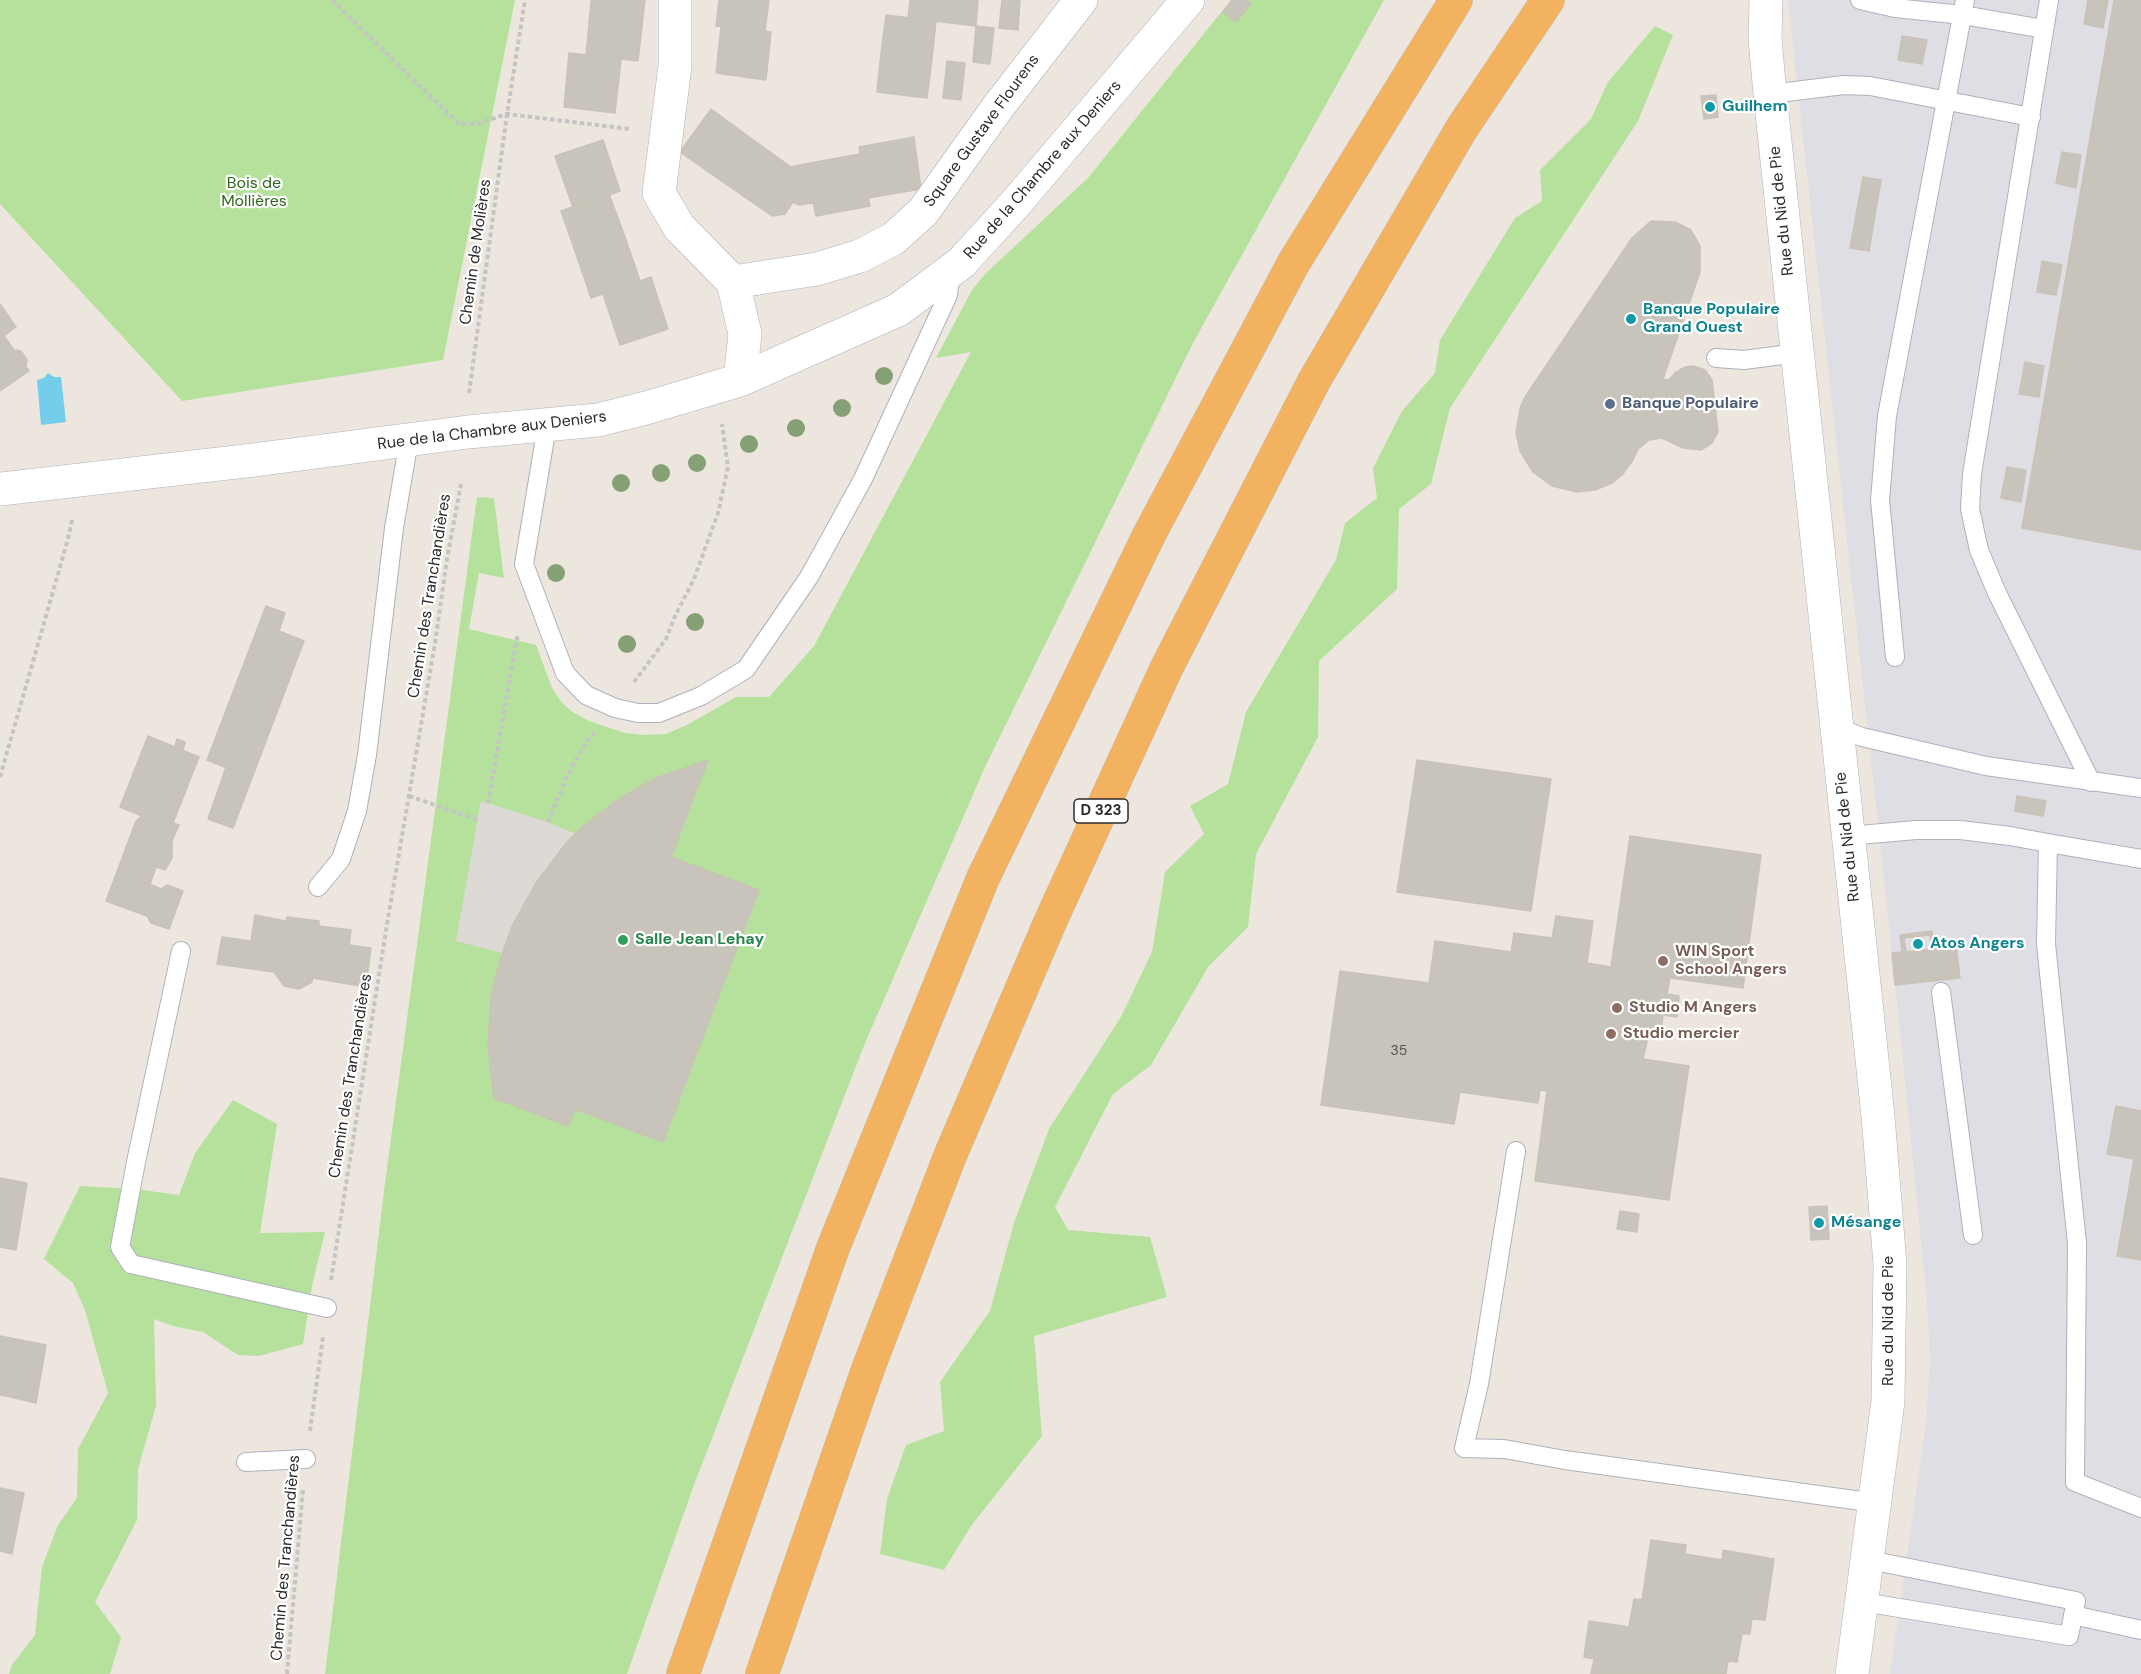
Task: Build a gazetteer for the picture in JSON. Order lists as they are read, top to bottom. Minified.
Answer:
{"streets":{"highway":["D 323"],"street":["Square Gustave Flourens","Rue de la Chambre aux Deniers","Rue du Nid de Pie"],"path":["Chemin de Molières","Chemin des Tranchandières"]},"parks":["Bois de Mollières"],"places":["Guilhem","Banque Populaire Grand Ouest","Banque Populaire","Salle Jean Lehay","Atos Angers","WIN Sport School Angers","Studio M Angers","Studio mercier","Mésange"],"house_numbers":["35"]}
